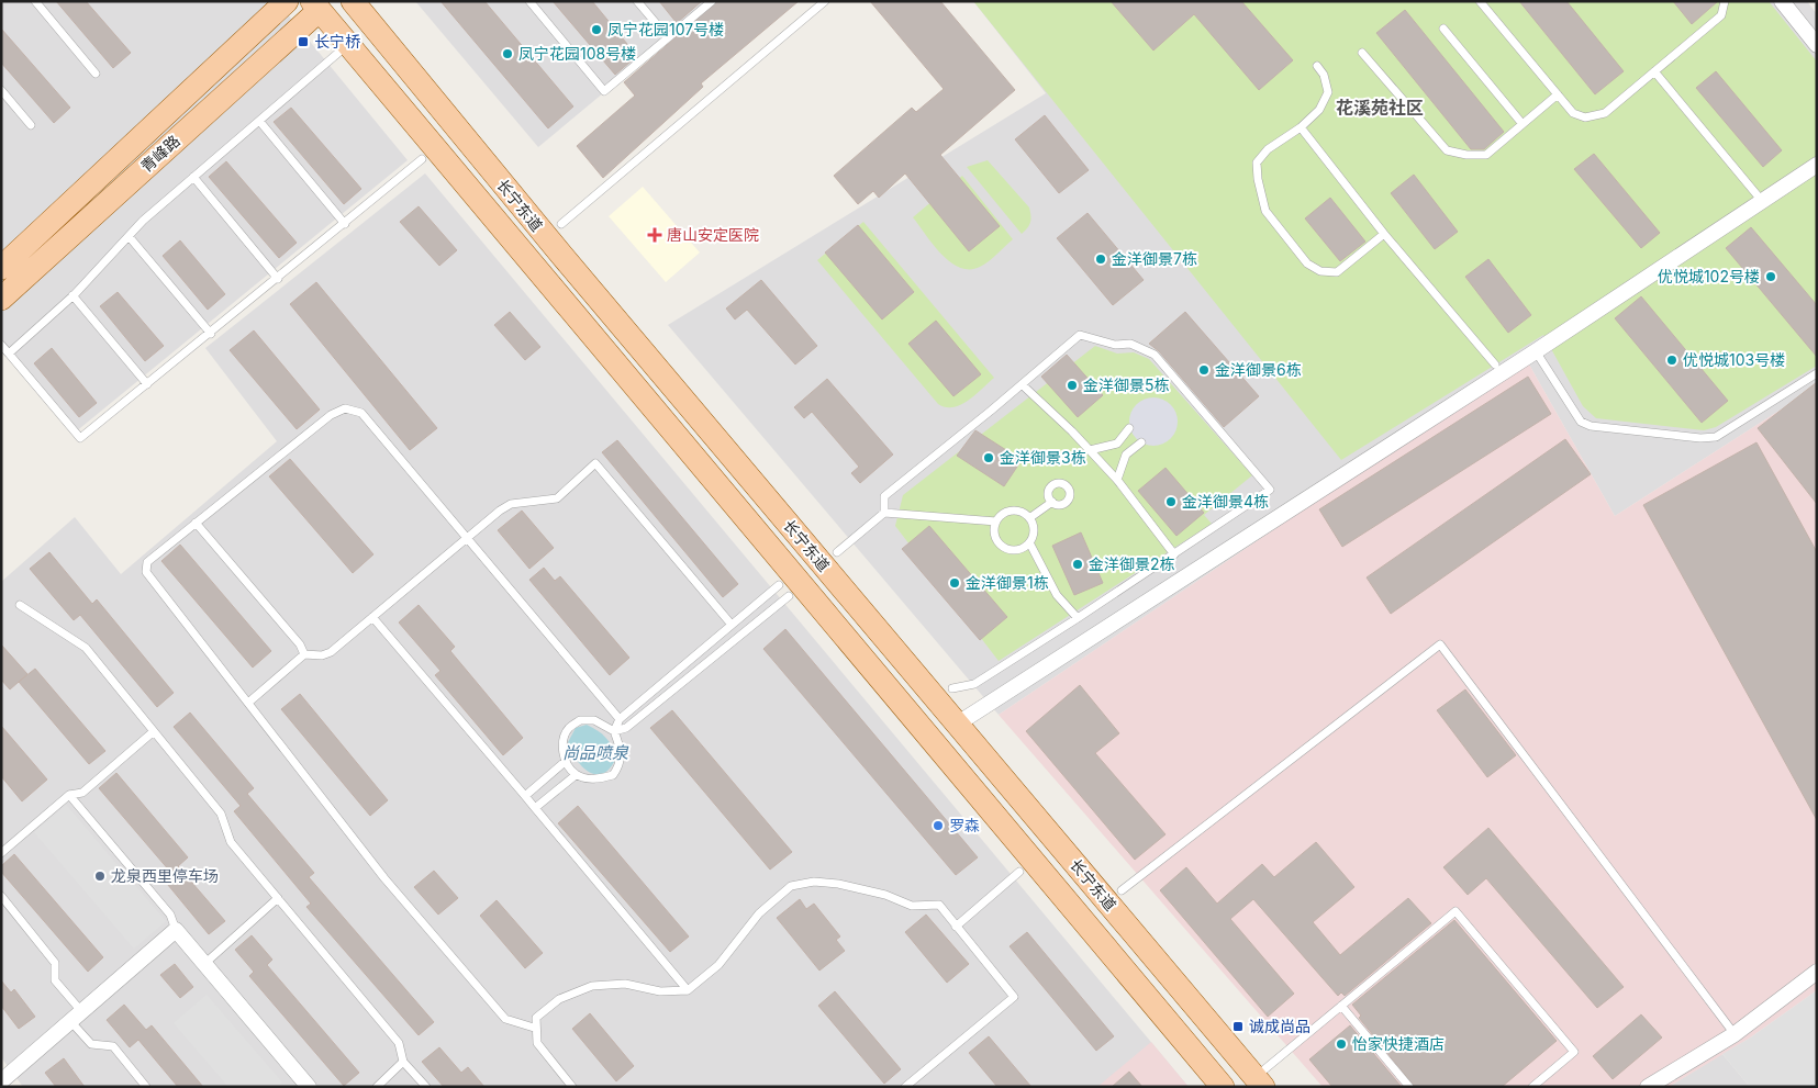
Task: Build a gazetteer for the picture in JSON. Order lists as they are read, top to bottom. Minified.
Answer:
{"streets":{"main road":["青峰路","长宁东道"]},"crossings":[["青峰路","长宁东道"]],"districts":["花溪苑社区"],"water":["尚品喷泉"],"places":{"other":["凤宁花园107号楼","凤宁花园108号楼","金洋御景7栋","优悦城102号楼","优悦城103号楼","金洋御景6栋","金洋御景5栋","金洋御景3栋","金洋御景4栋","金洋御景2栋","金洋御景1栋","罗森","龙泉西里停车场","怡家快捷酒店"],"transit":["长宁桥","诚成尚品"],"health":["唐山安定医院"]}}
